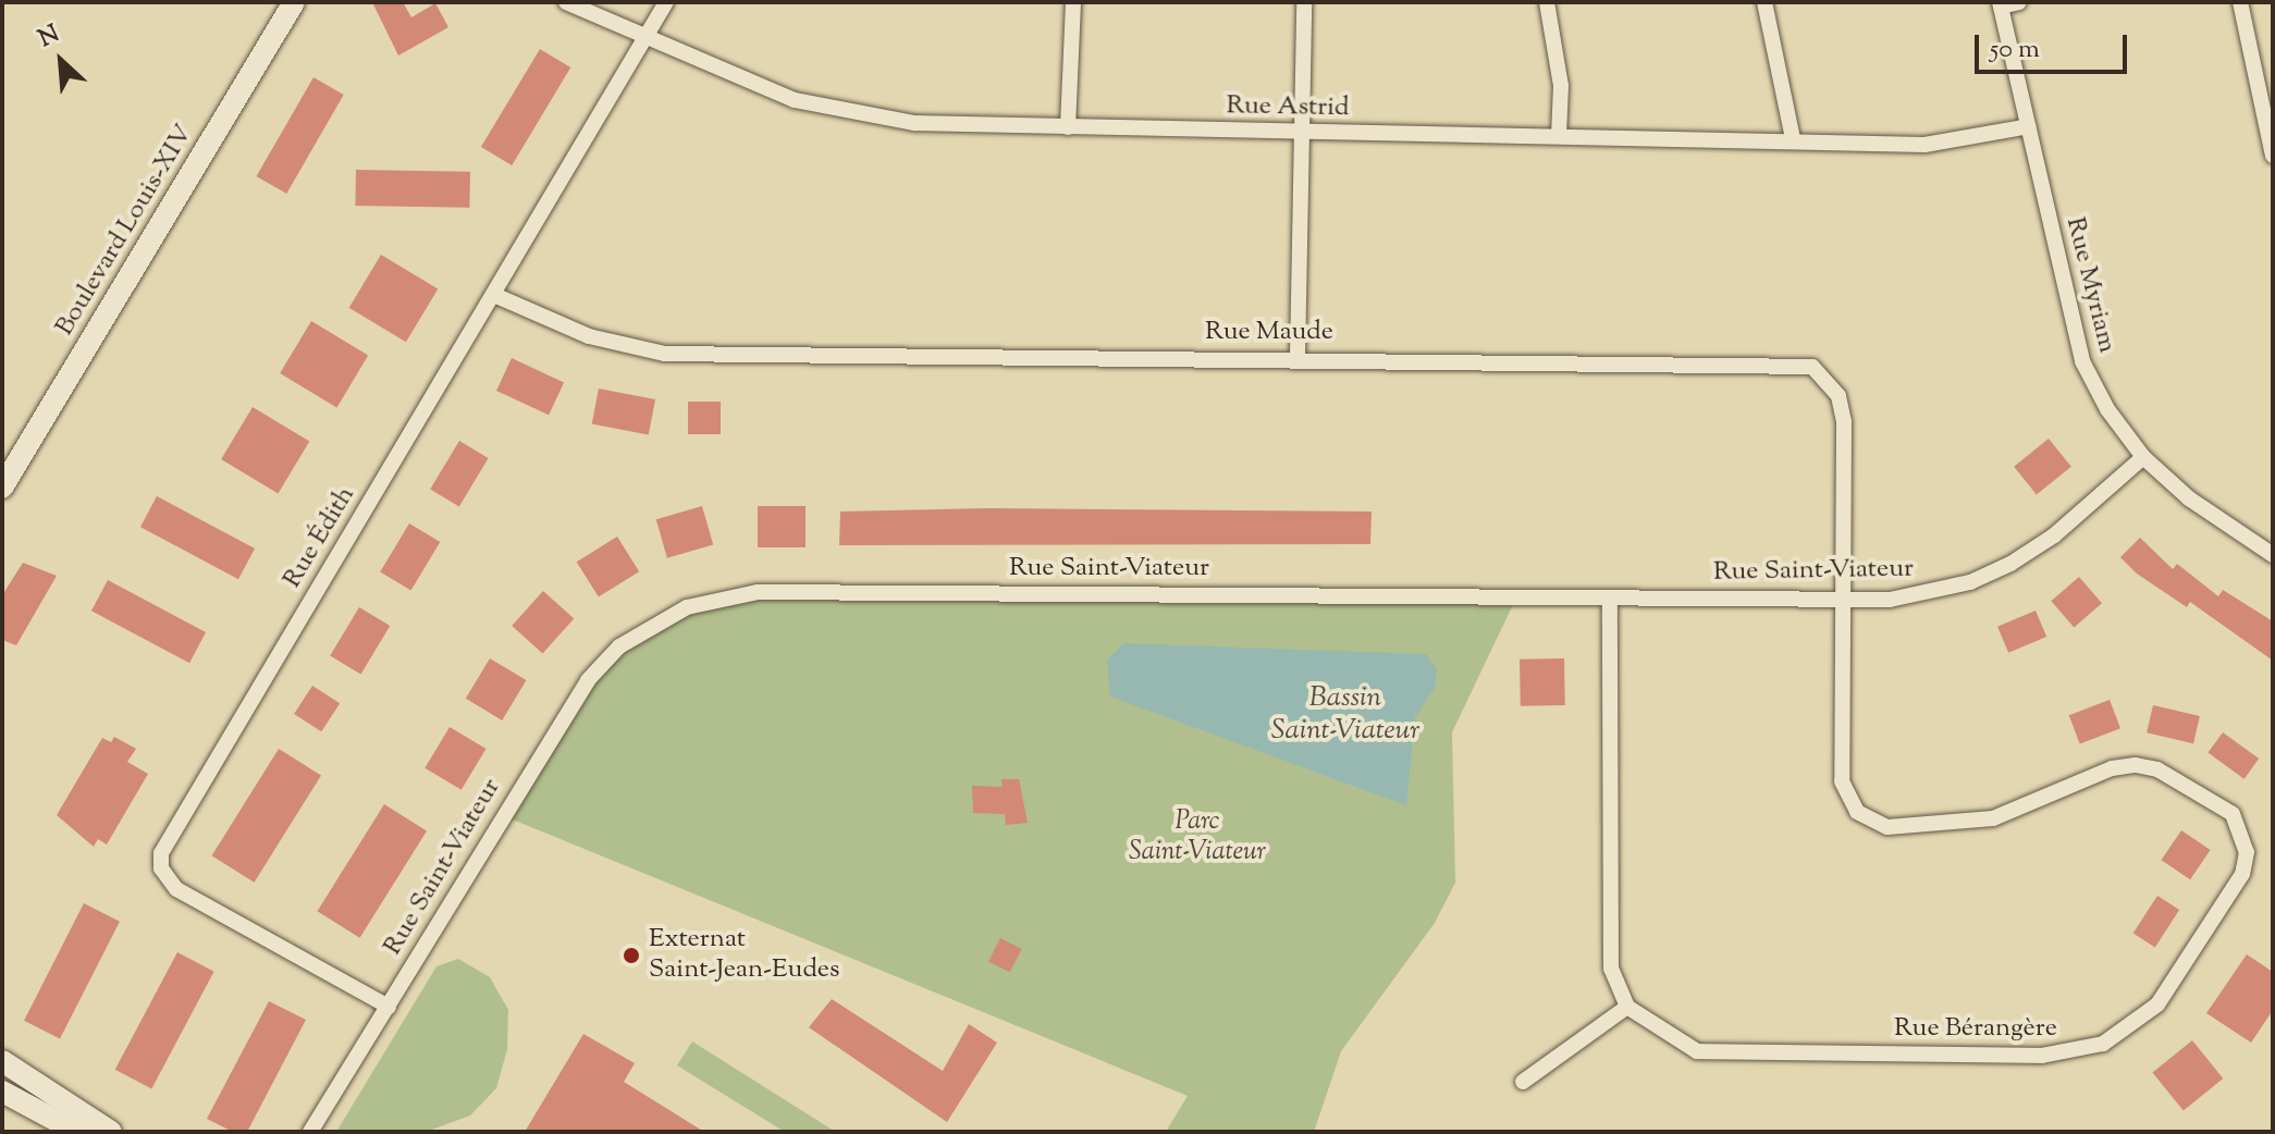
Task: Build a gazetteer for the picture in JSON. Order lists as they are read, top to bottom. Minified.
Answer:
{"streets":{"main road":["Boulevard Louis-XIV"],"street":["Rue Astrid","Rue Myriam","Rue Maude","Rue Édith","Rue Saint-Viateur","Rue Bérangère"]},"crossings":[["Rue Astrid","Rue Myriam"],["Rue Astrid","Rue Édith"],["Rue Myriam","Rue Saint-Viateur"],["Rue Maude","Rue Édith"],["Rue Maude","Rue Saint-Viateur"],["Rue Maude","Rue Bérangère"],["Rue Édith","Rue Saint-Viateur"],["Rue Saint-Viateur","Rue Bérangère"]],"water":["Bassin Saint-Viateur"],"parks":["Parc Saint-Viateur"],"places":["Externat Saint-Jean-Eudes"],"scale_bar":"50 m","north":"top left"}
